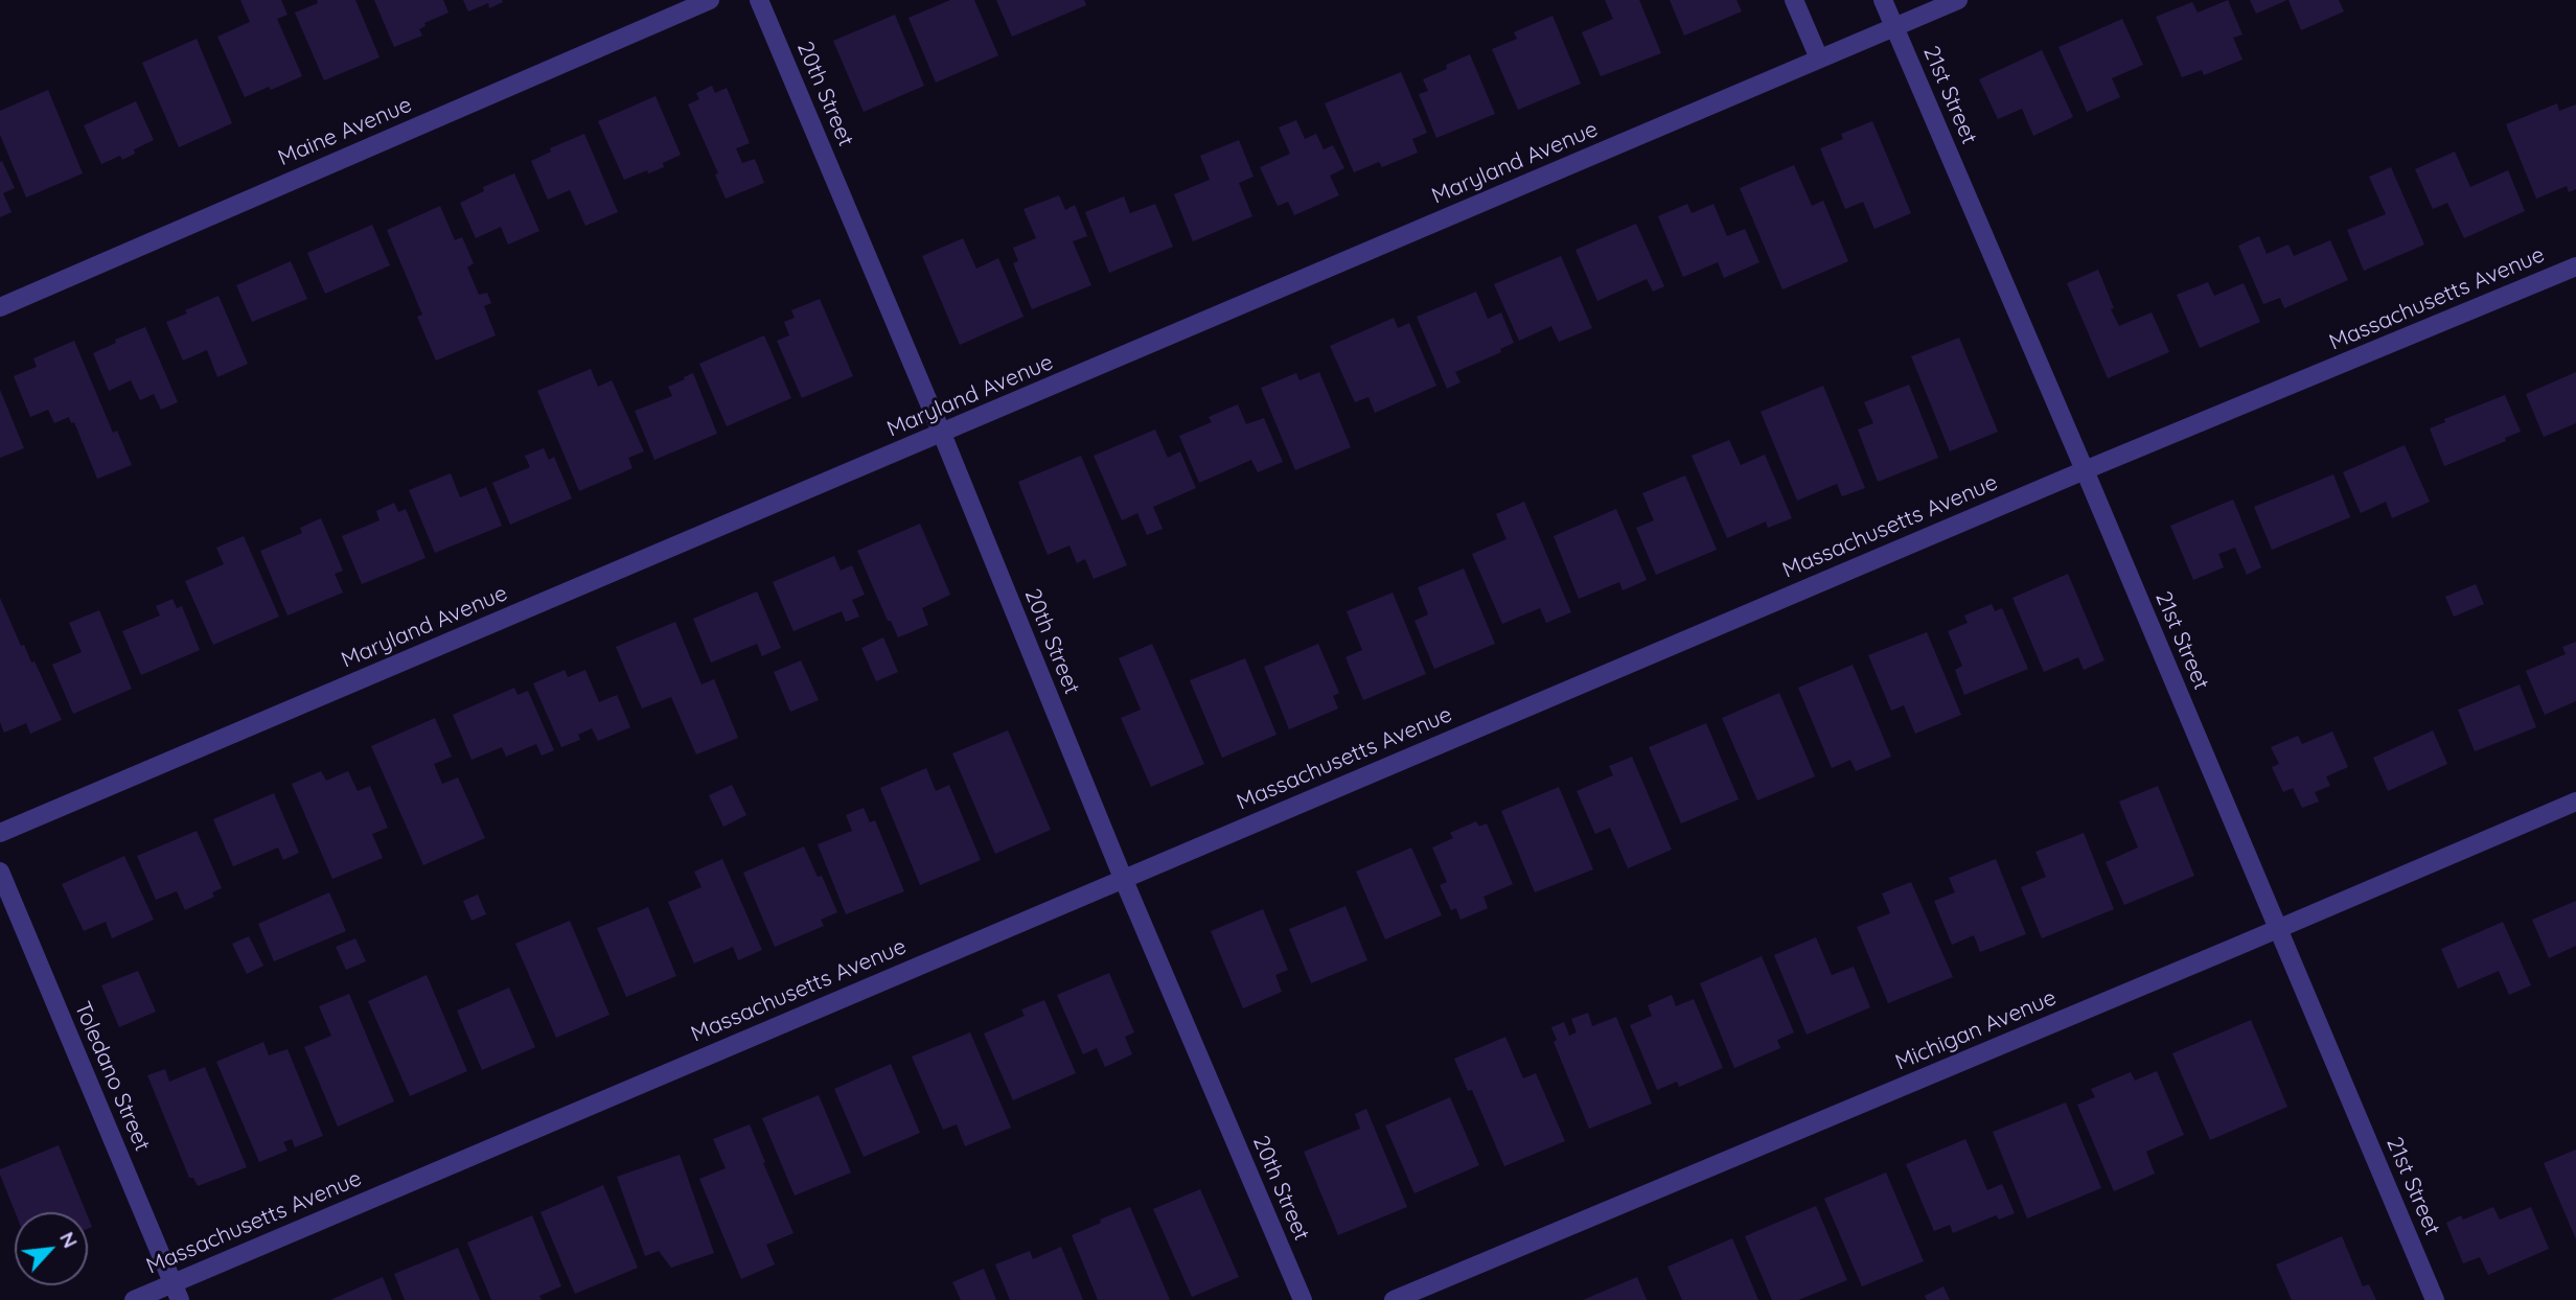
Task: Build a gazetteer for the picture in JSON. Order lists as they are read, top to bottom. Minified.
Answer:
{"streets":{"street":["20th Street","21st Street","Maine Avenue","Maryland Avenue","Massachusetts Avenue","Michigan Avenue","Toledano Street"]},"crossings":[["20th Street","Maryland Avenue"],["20th Street","Massachusetts Avenue"],["21st Street","Maryland Avenue"],["21st Street","Massachusetts Avenue"],["21st Street","Michigan Avenue"],["Massachusetts Avenue","Toledano Street"]],"north":"top right"}
